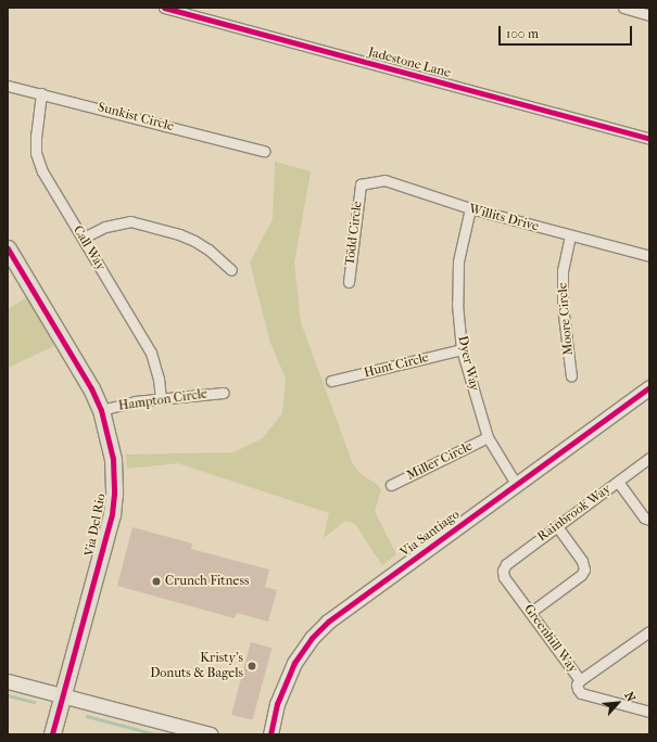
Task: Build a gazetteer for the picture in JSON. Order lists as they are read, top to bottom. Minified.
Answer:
{"streets":{"main road":["Via Del Rio"],"street":["Jadestone Lane","Sunkist Circle","Willits Drive","Todd Circle","Call Way","Moore Circle","Dyer Way","Hunt Circle","Hampton Circle","Miller Circle","Rainbrook Way","Via Santiago","Greenhill Way"]},"crossings":[["Sunkist Circle","Call Way"],["Willits Drive","Todd Circle"],["Willits Drive","Moore Circle"],["Willits Drive","Dyer Way"],["Call Way","Hampton Circle"],["Dyer Way","Hunt Circle"],["Dyer Way","Miller Circle"],["Dyer Way","Via Santiago"],["Hampton Circle","Via Del Rio"],["Rainbrook Way","Greenhill Way"]],"places":["Crunch Fitness","Kristy's Donuts & Bagels"],"scale_bar":"100 m","north":"top right"}
